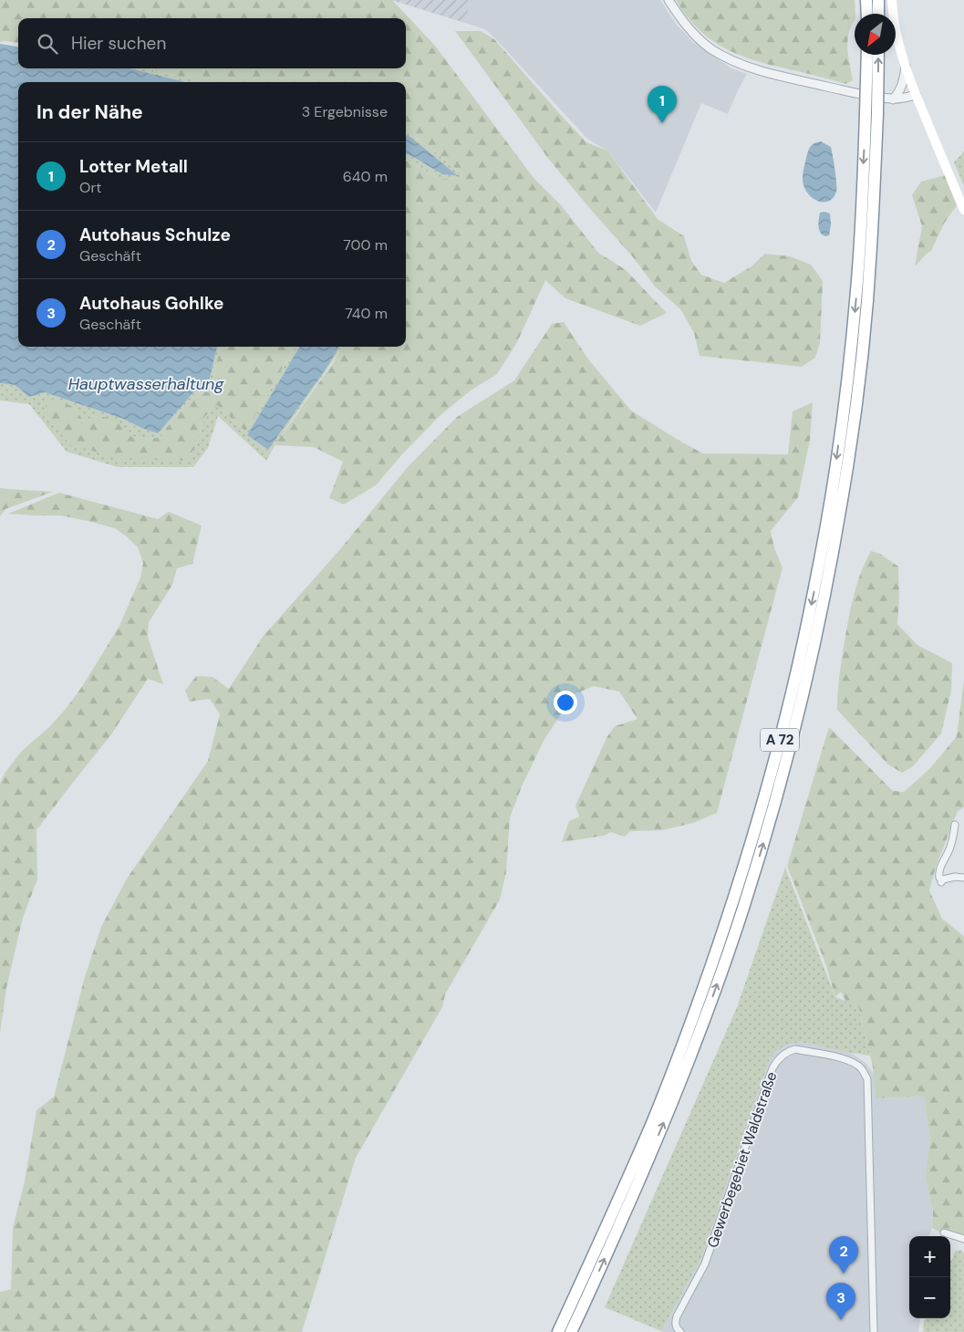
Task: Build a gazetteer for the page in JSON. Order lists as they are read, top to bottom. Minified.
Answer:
{"streets":{"highway":["A 72"],"street":["Gewerbegebiet Waldstraße"]},"water":["Hauptwasserhaltung"],"north":"bottom left","page":{"search":"Hier suchen","heading":["In der Nähe","3 Ergebnisse"],"pins":["1","2","3"],"list":[{"mark":"1","name":"Lotter Metall","note":"Ort","value":"640 m"},{"mark":"2","name":"Autohaus Schulze","note":"Geschäft","value":"700 m"},{"mark":"3","name":"Autohaus Gohlke","note":"Geschäft","value":"740 m"}],"map_buttons":["+","−"]}}
